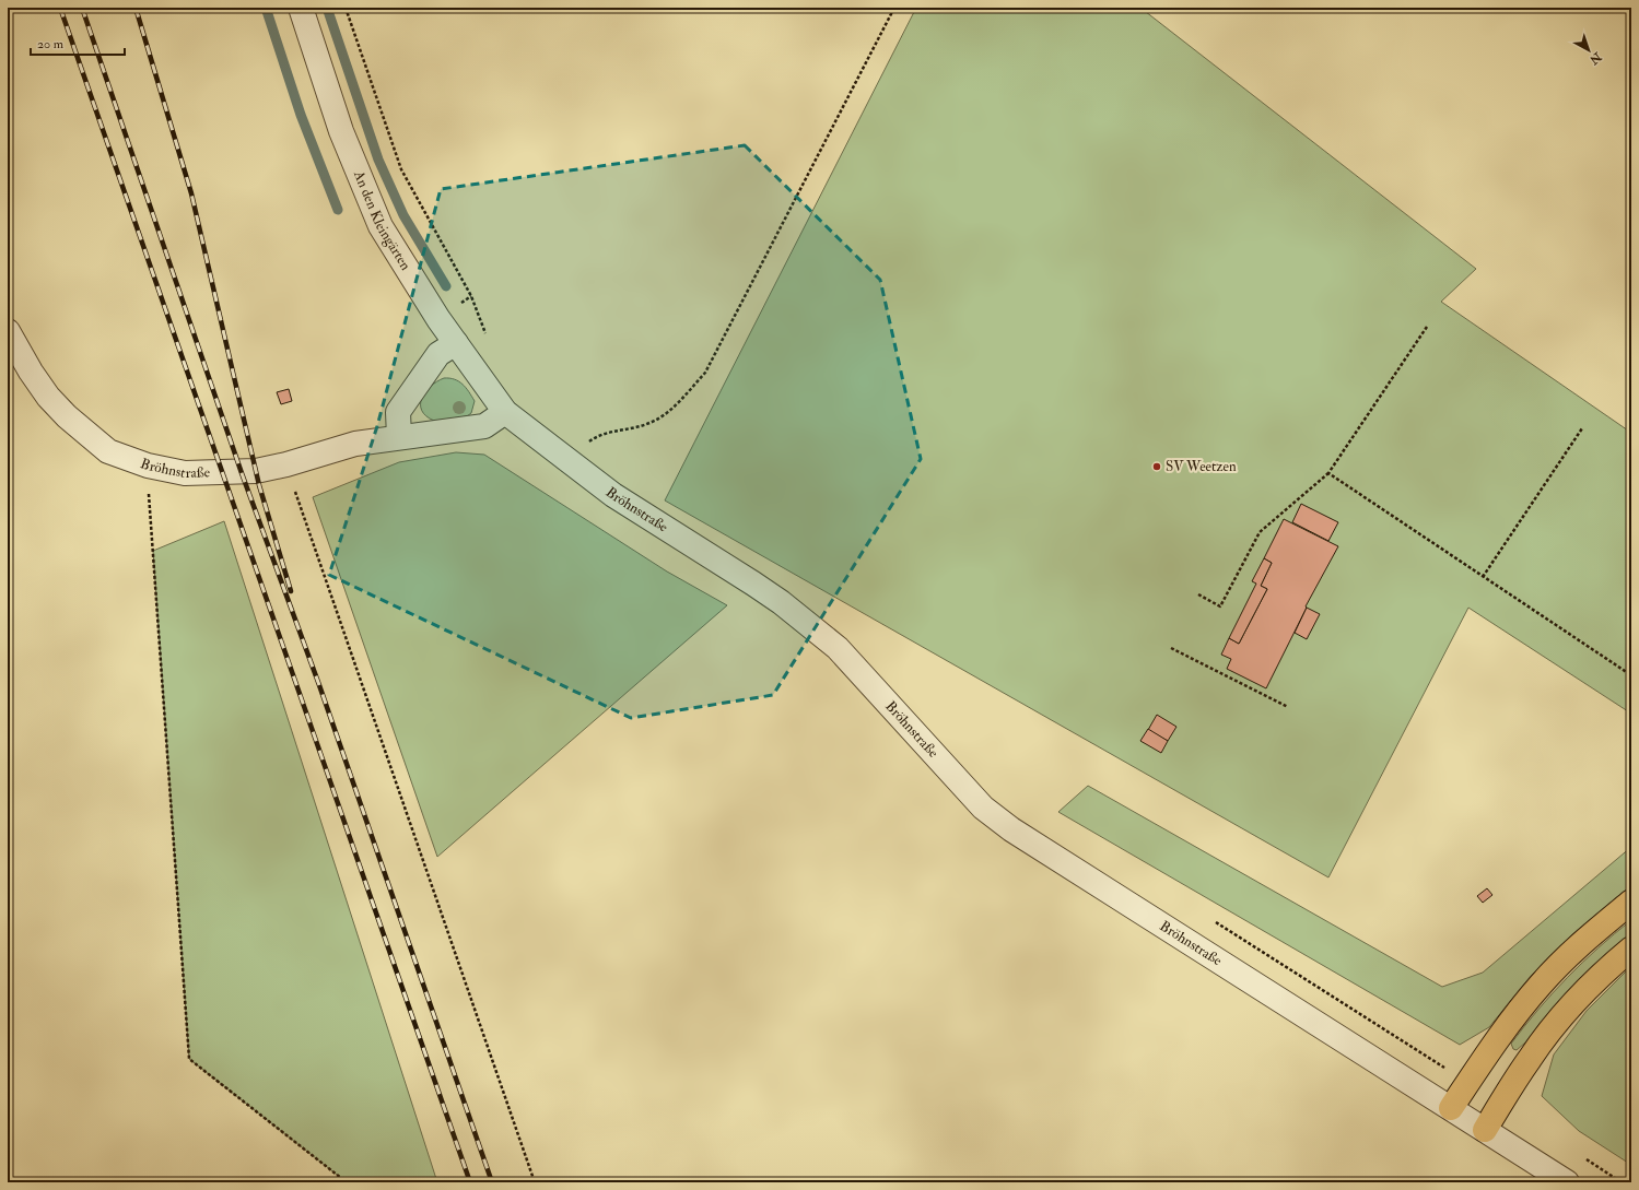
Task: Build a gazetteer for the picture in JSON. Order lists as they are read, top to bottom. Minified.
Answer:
{"streets":{"street":["An den Kleingärten","Bröhnstraße"]},"crossings":[["An den Kleingärten","Bröhnstraße"]],"places":["SV Weetzen"],"scale_bar":"20 m","north":"bottom right"}
